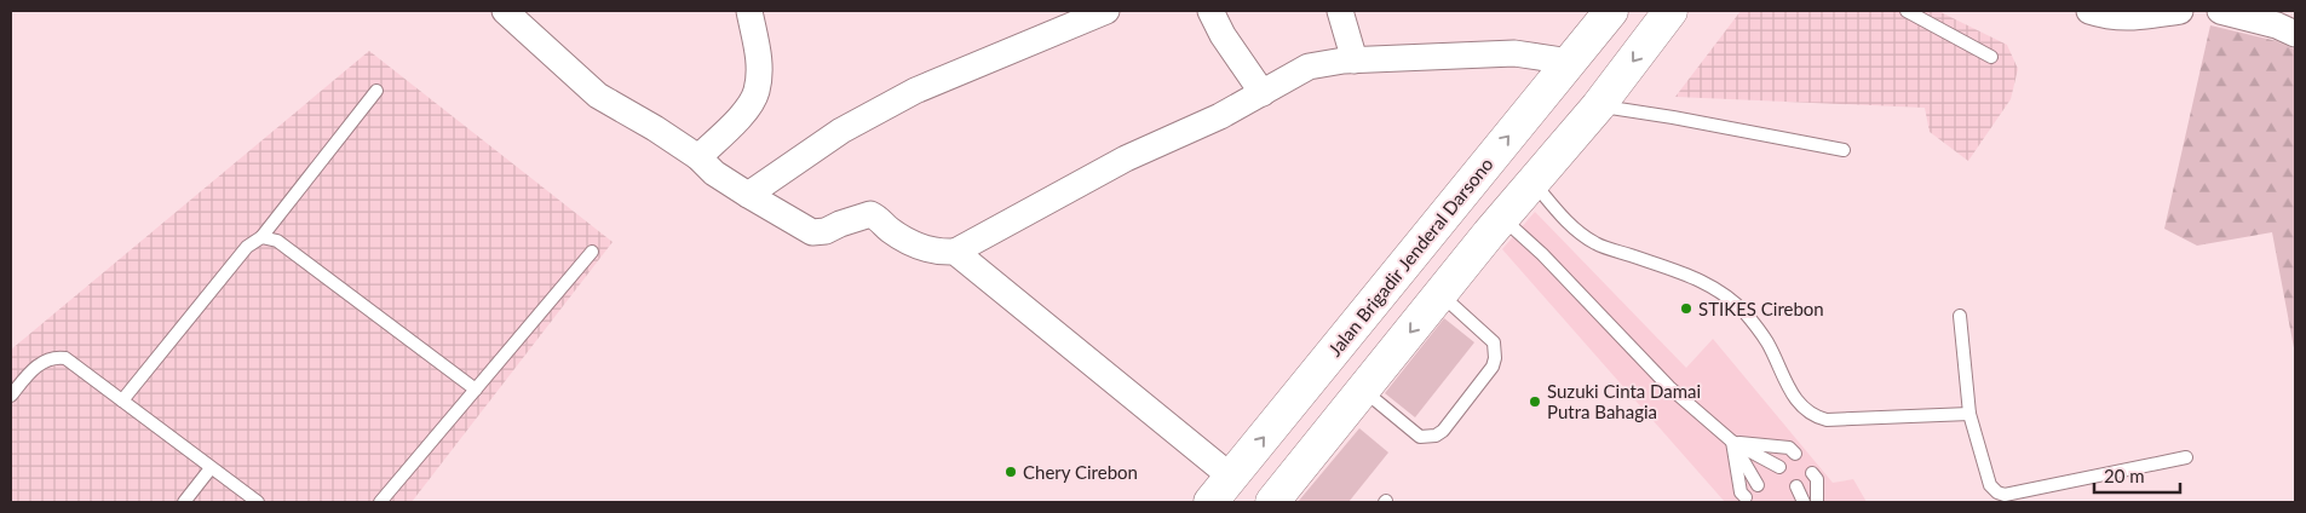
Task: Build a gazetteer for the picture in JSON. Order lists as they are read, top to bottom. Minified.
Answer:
{"streets":{"highway":["Jalan Brigadir Jenderal Darsono"]},"places":["STIKES Cirebon","Suzuki Cinta Damai Putra Bahagia","Chery Cirebon"],"scale_bar":"20 m"}
